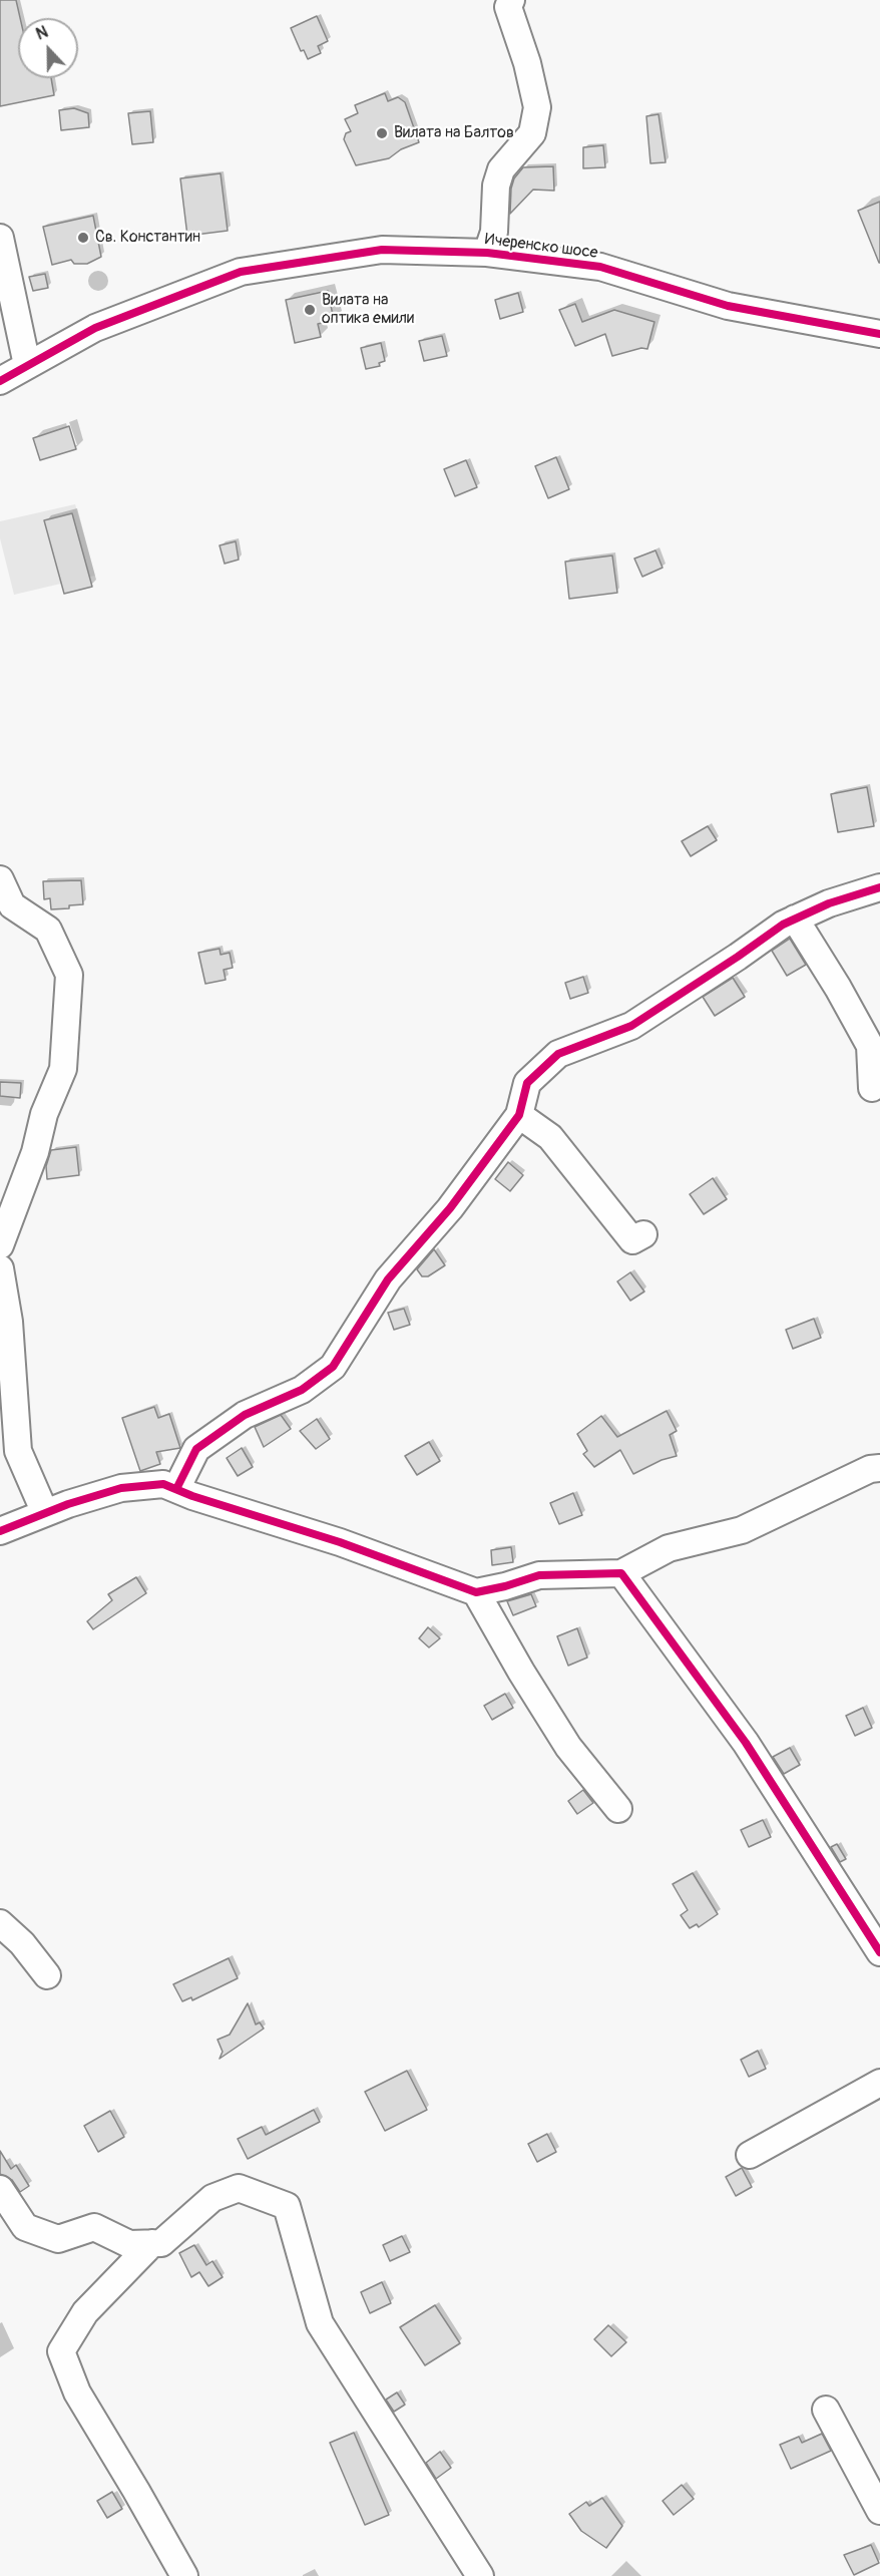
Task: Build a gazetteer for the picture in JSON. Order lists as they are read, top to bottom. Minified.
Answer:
{"streets":{"street":["Ичеренско шосе"]},"places":["Вилата на Балтов","Св. Константин","Вилата на оптика емили"],"north":"top"}
